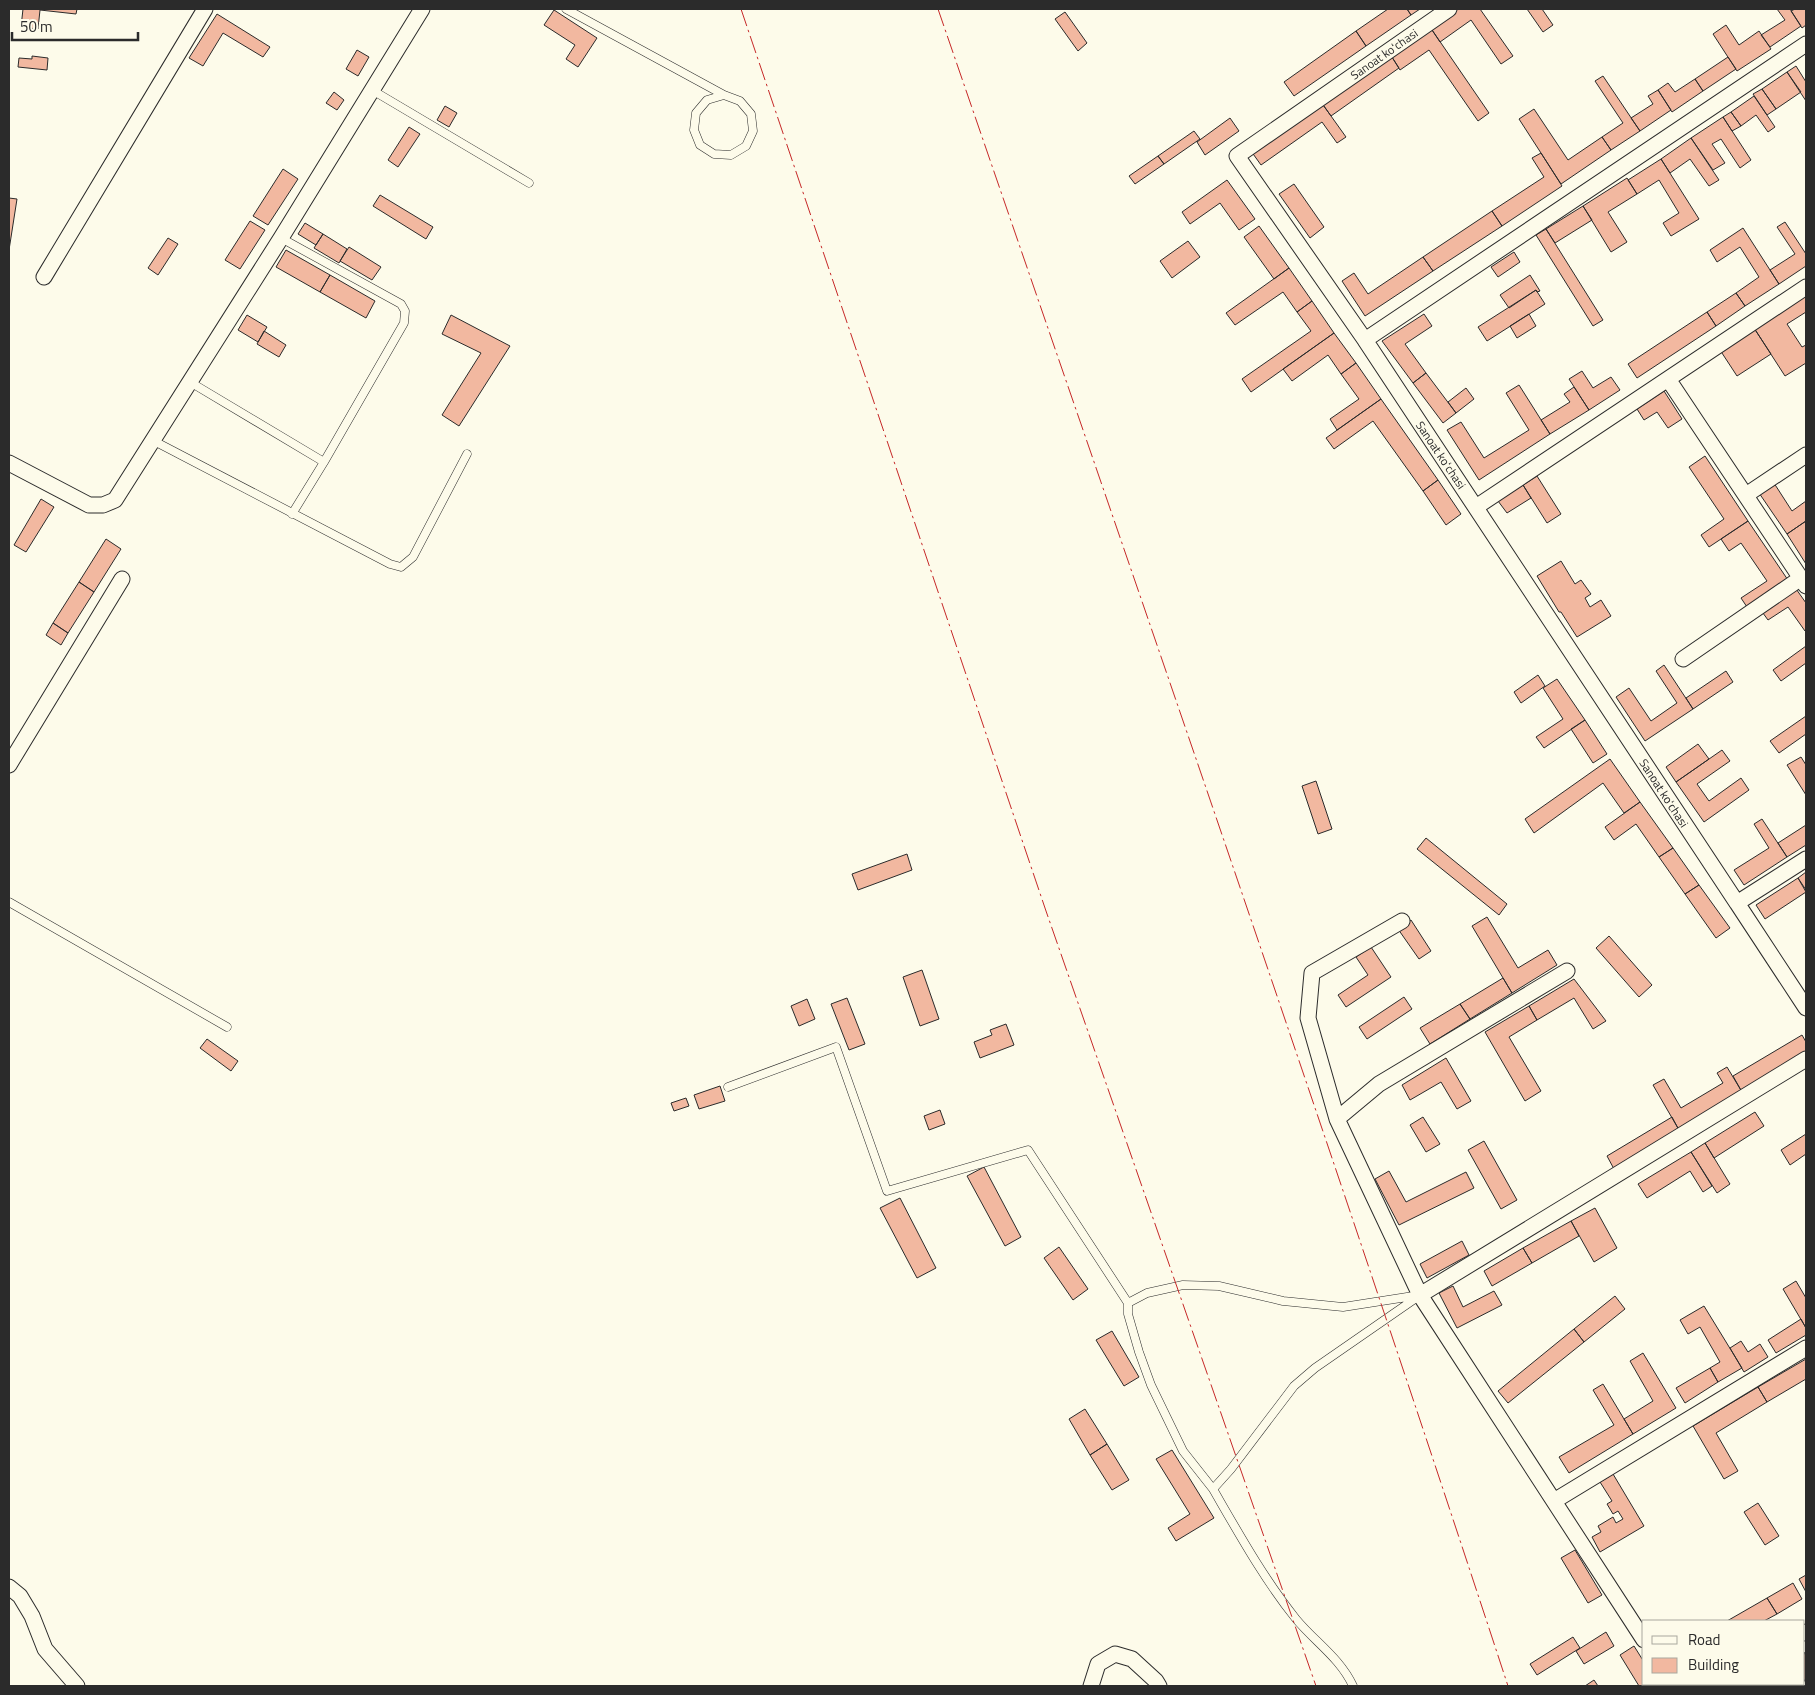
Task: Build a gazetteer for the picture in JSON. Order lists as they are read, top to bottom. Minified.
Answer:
{"streets":{"street":["Sanoat koʻchasi"]},"legend":["Road","Building"],"scale_bar":"50 m"}
